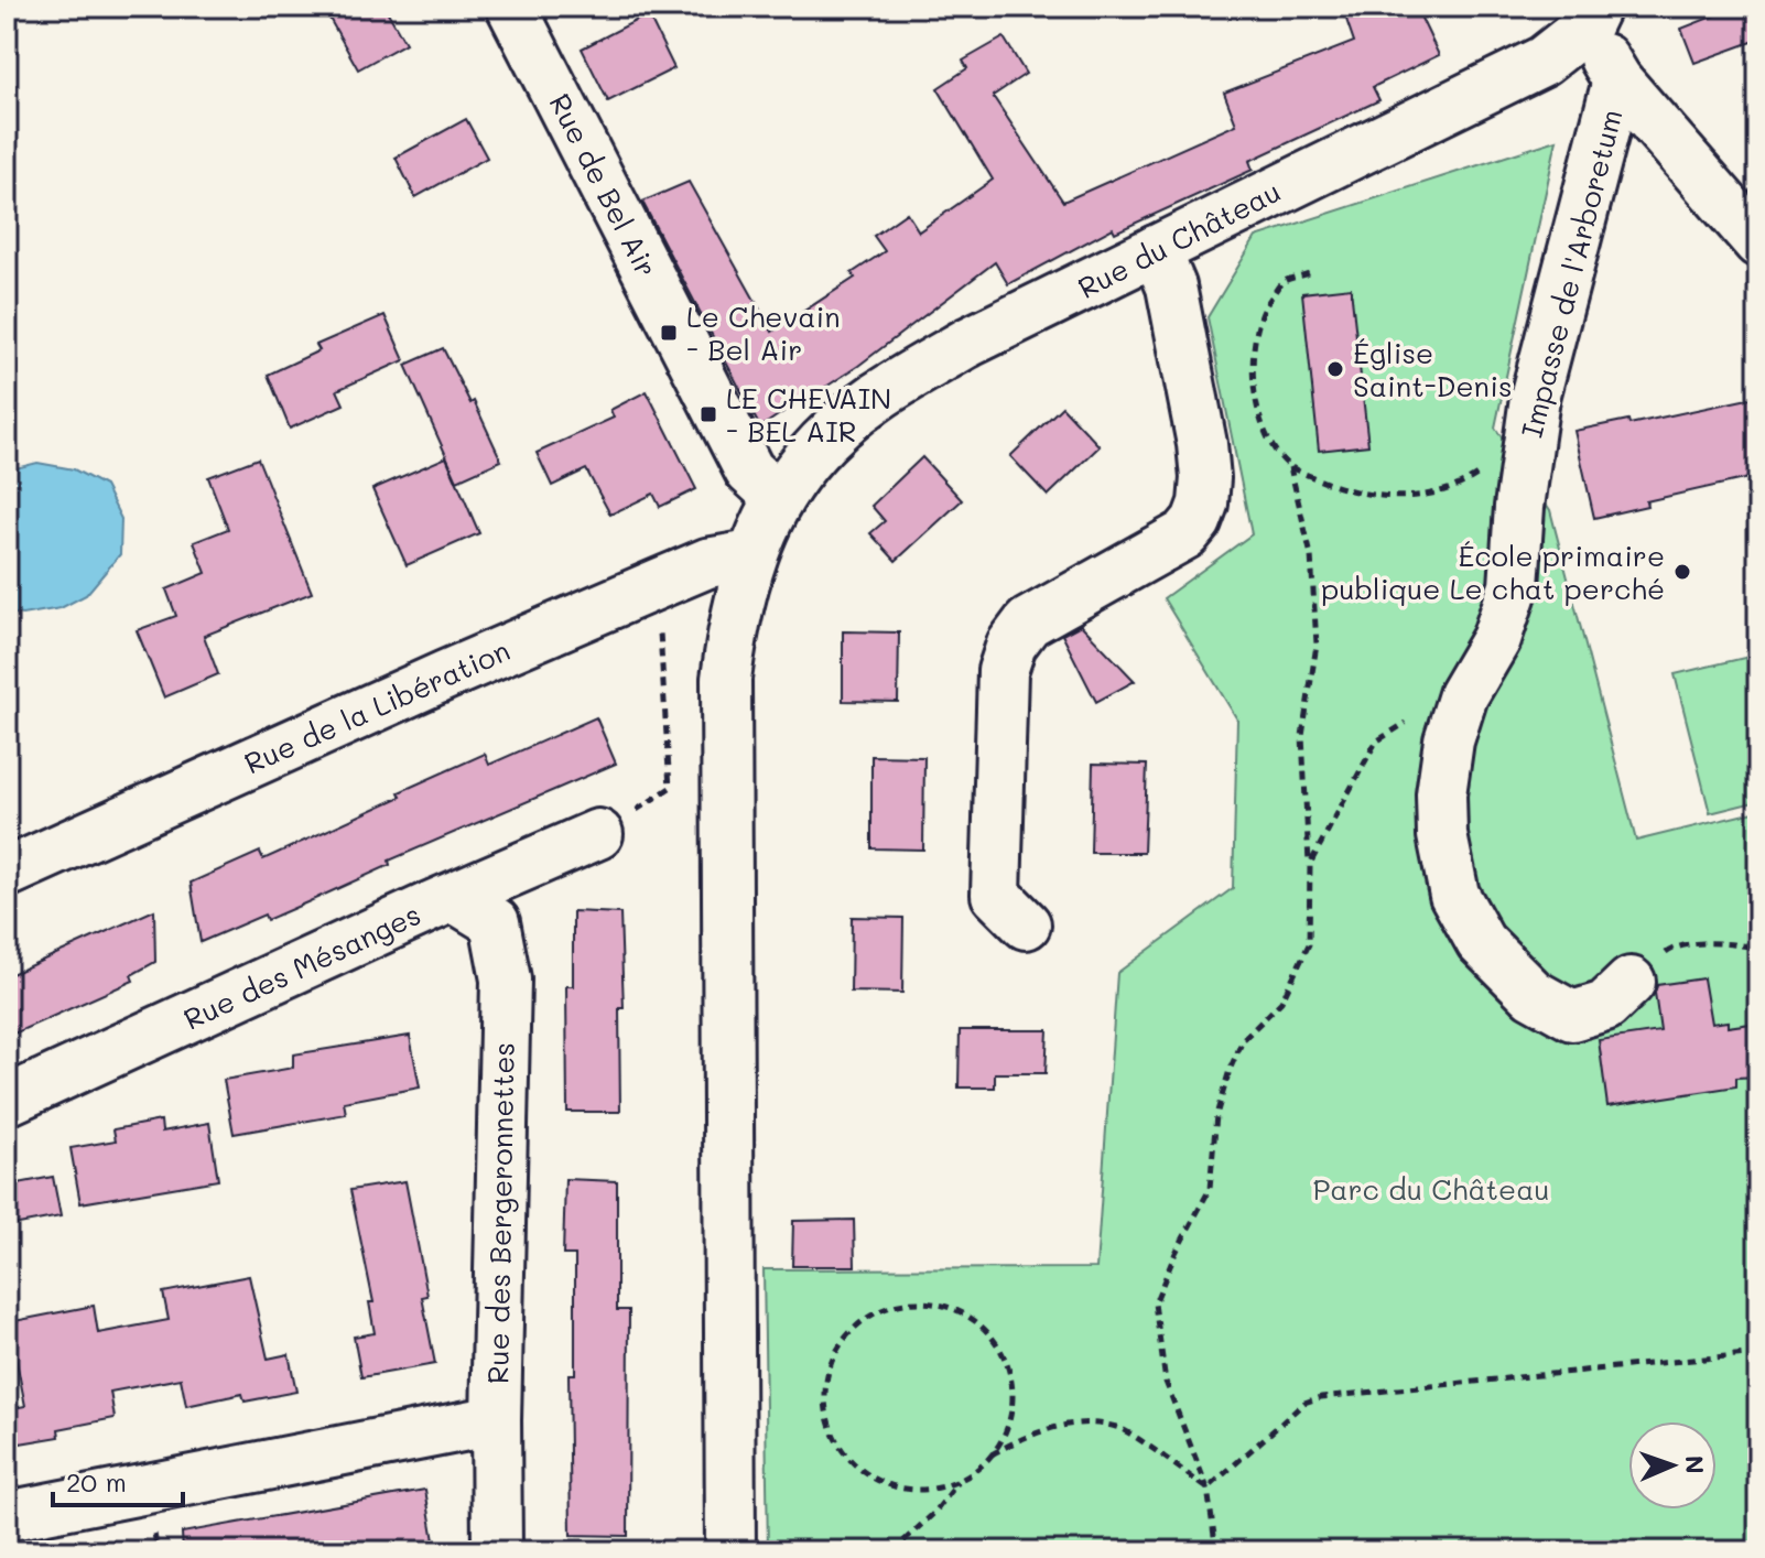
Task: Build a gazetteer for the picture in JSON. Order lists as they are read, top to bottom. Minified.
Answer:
{"streets":{"street":["Rue de Bel Air","Rue du Château","Impasse de l'Arboretum","Rue de la Libération","Rue des Mésanges","Rue des Bergeronnettes"]},"crossings":[["Rue de Bel Air","Rue du Château"],["Rue du Château","Rue de la Libération"],["Rue des Mésanges","Rue des Bergeronnettes"]],"parks":["Parc du Château"],"places":{"transit":["Le Chevain - Bel Air","LE CHEVAIN - BEL AIR"],"other":["Église Saint-Denis","École primaire publique Le chat perché"]},"scale_bar":"20 m","north":"right"}
